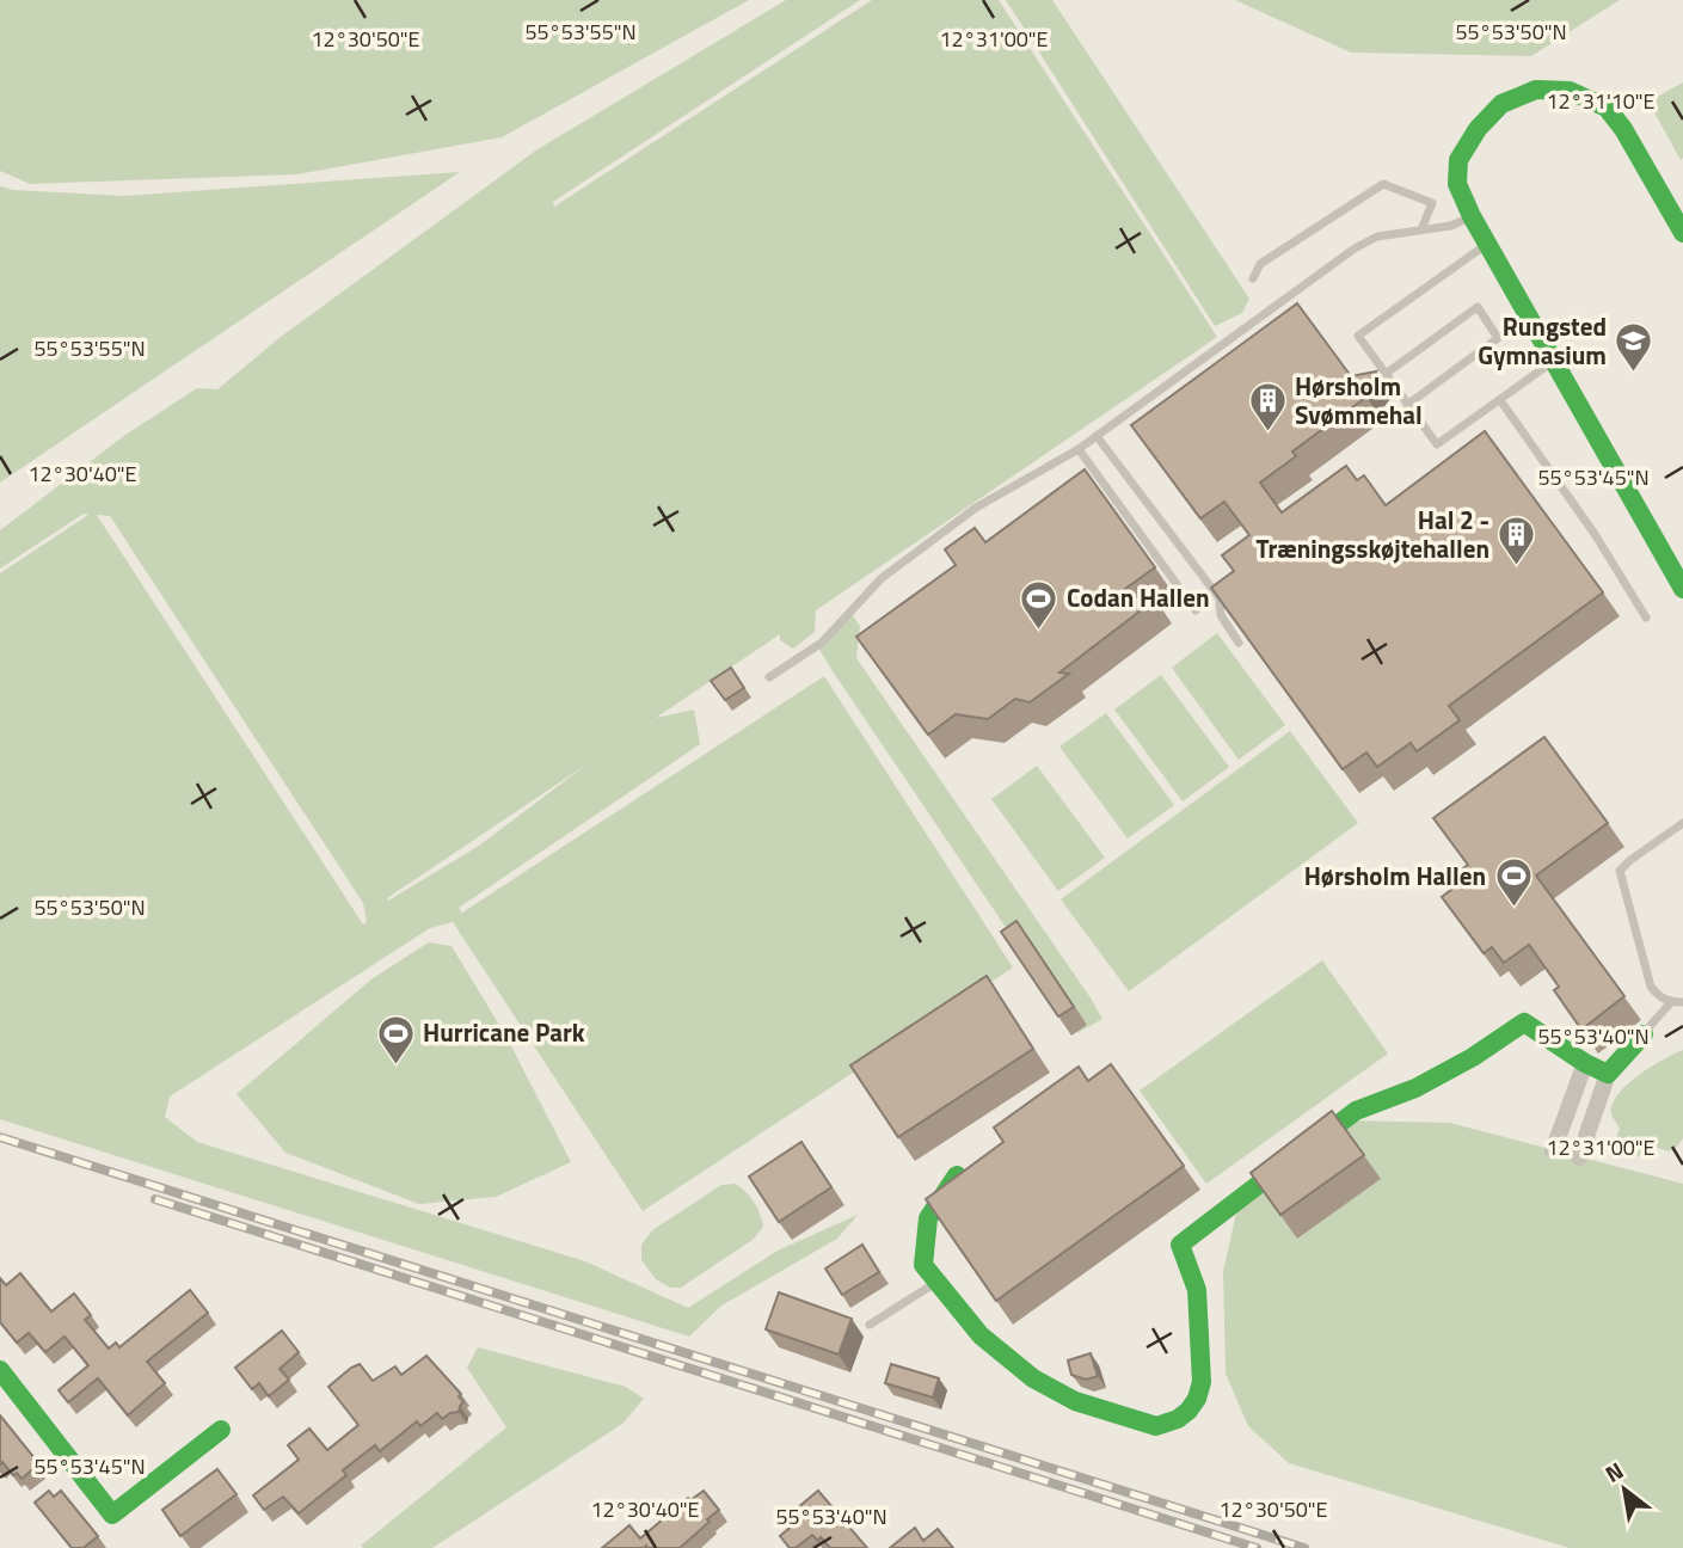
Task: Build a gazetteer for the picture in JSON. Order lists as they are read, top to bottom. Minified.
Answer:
{"places":{"school or university":["Rungsted Gymnasium"],"building":["Hørsholm Svømmehal","Hal 2 - Træningsskøjtehallen"],"sports":["Codan Hallen","Hørsholm Hallen","Hurricane Park"]},"north":"top left","coordinates":["55°53'55\"N","55°53'50\"N","12°30'50\"E","12°31'00\"E","12°31'10\"E","12°30'40\"E","55°53'45\"N","55°53'40\"N"]}
